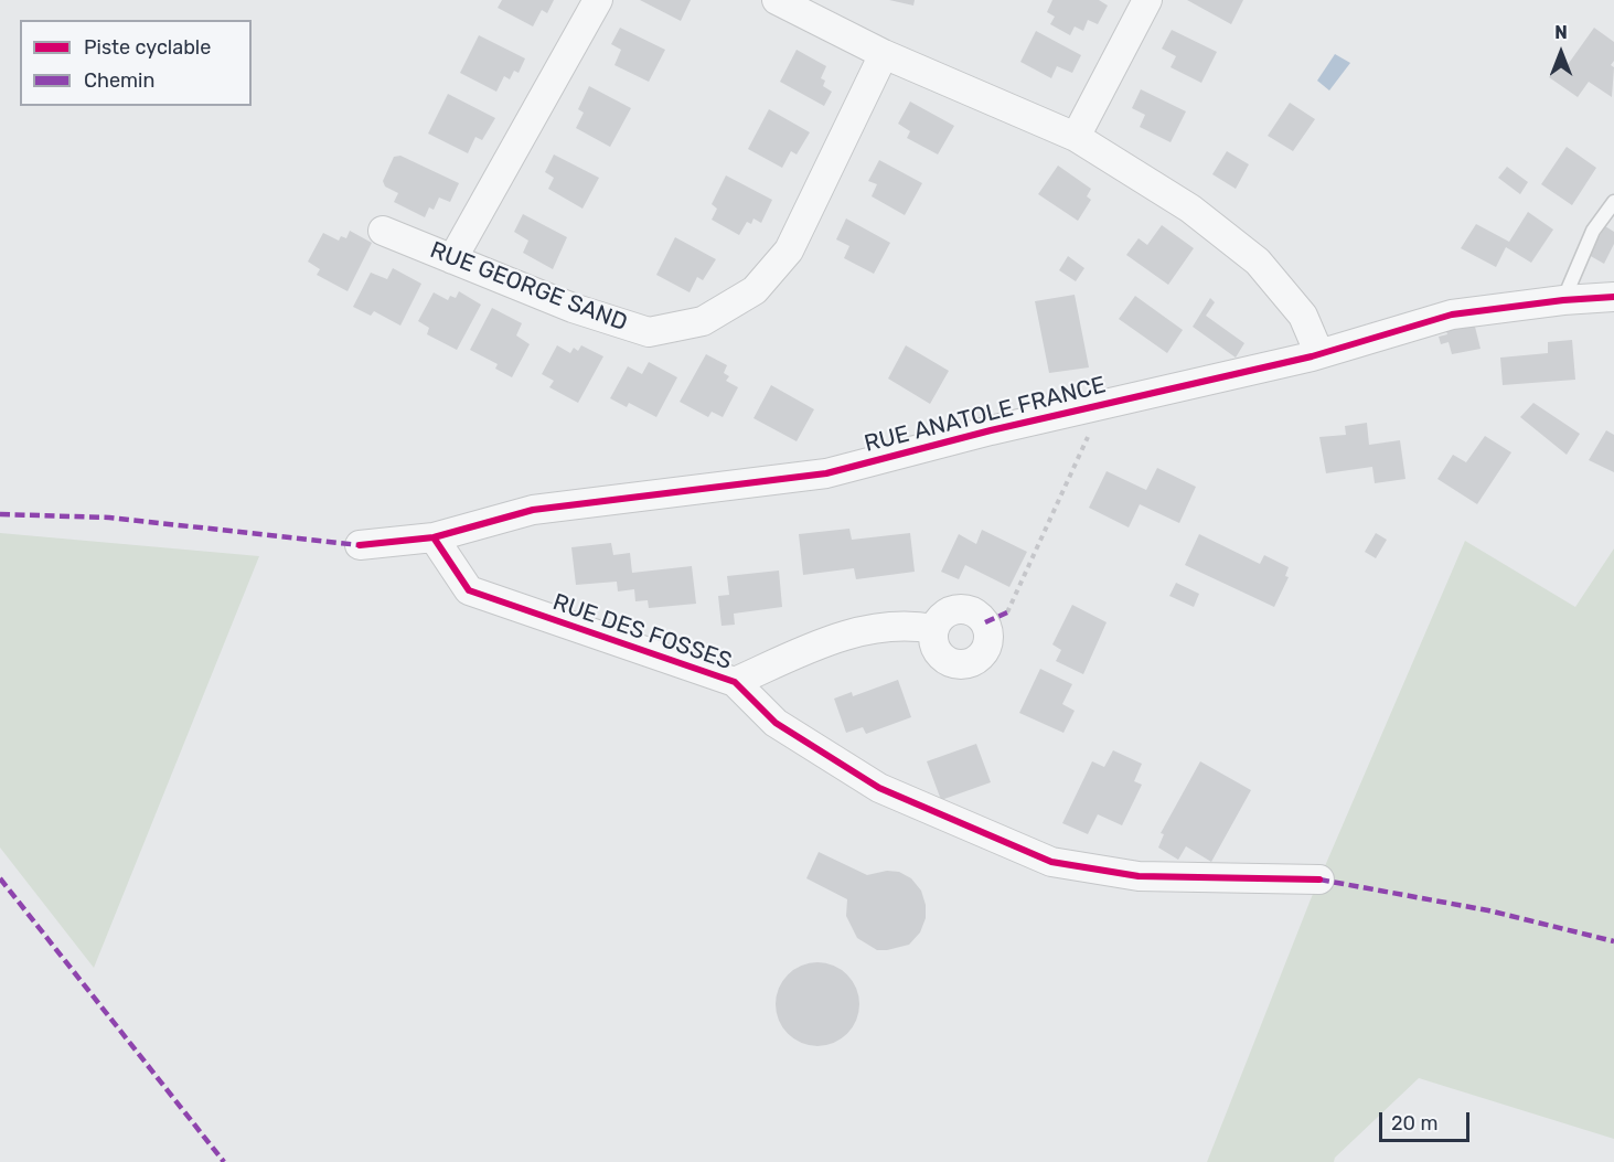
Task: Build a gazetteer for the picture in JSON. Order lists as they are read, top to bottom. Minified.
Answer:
{"streets":{"street":["RUE GEORGE SAND","RUE ANATOLE FRANCE","RUE DES FOSSES"]},"crossings":[["RUE ANATOLE FRANCE","RUE DES FOSSES"]],"legend":["Piste cyclable","Chemin"],"scale_bar":"20 m","north":"top"}
